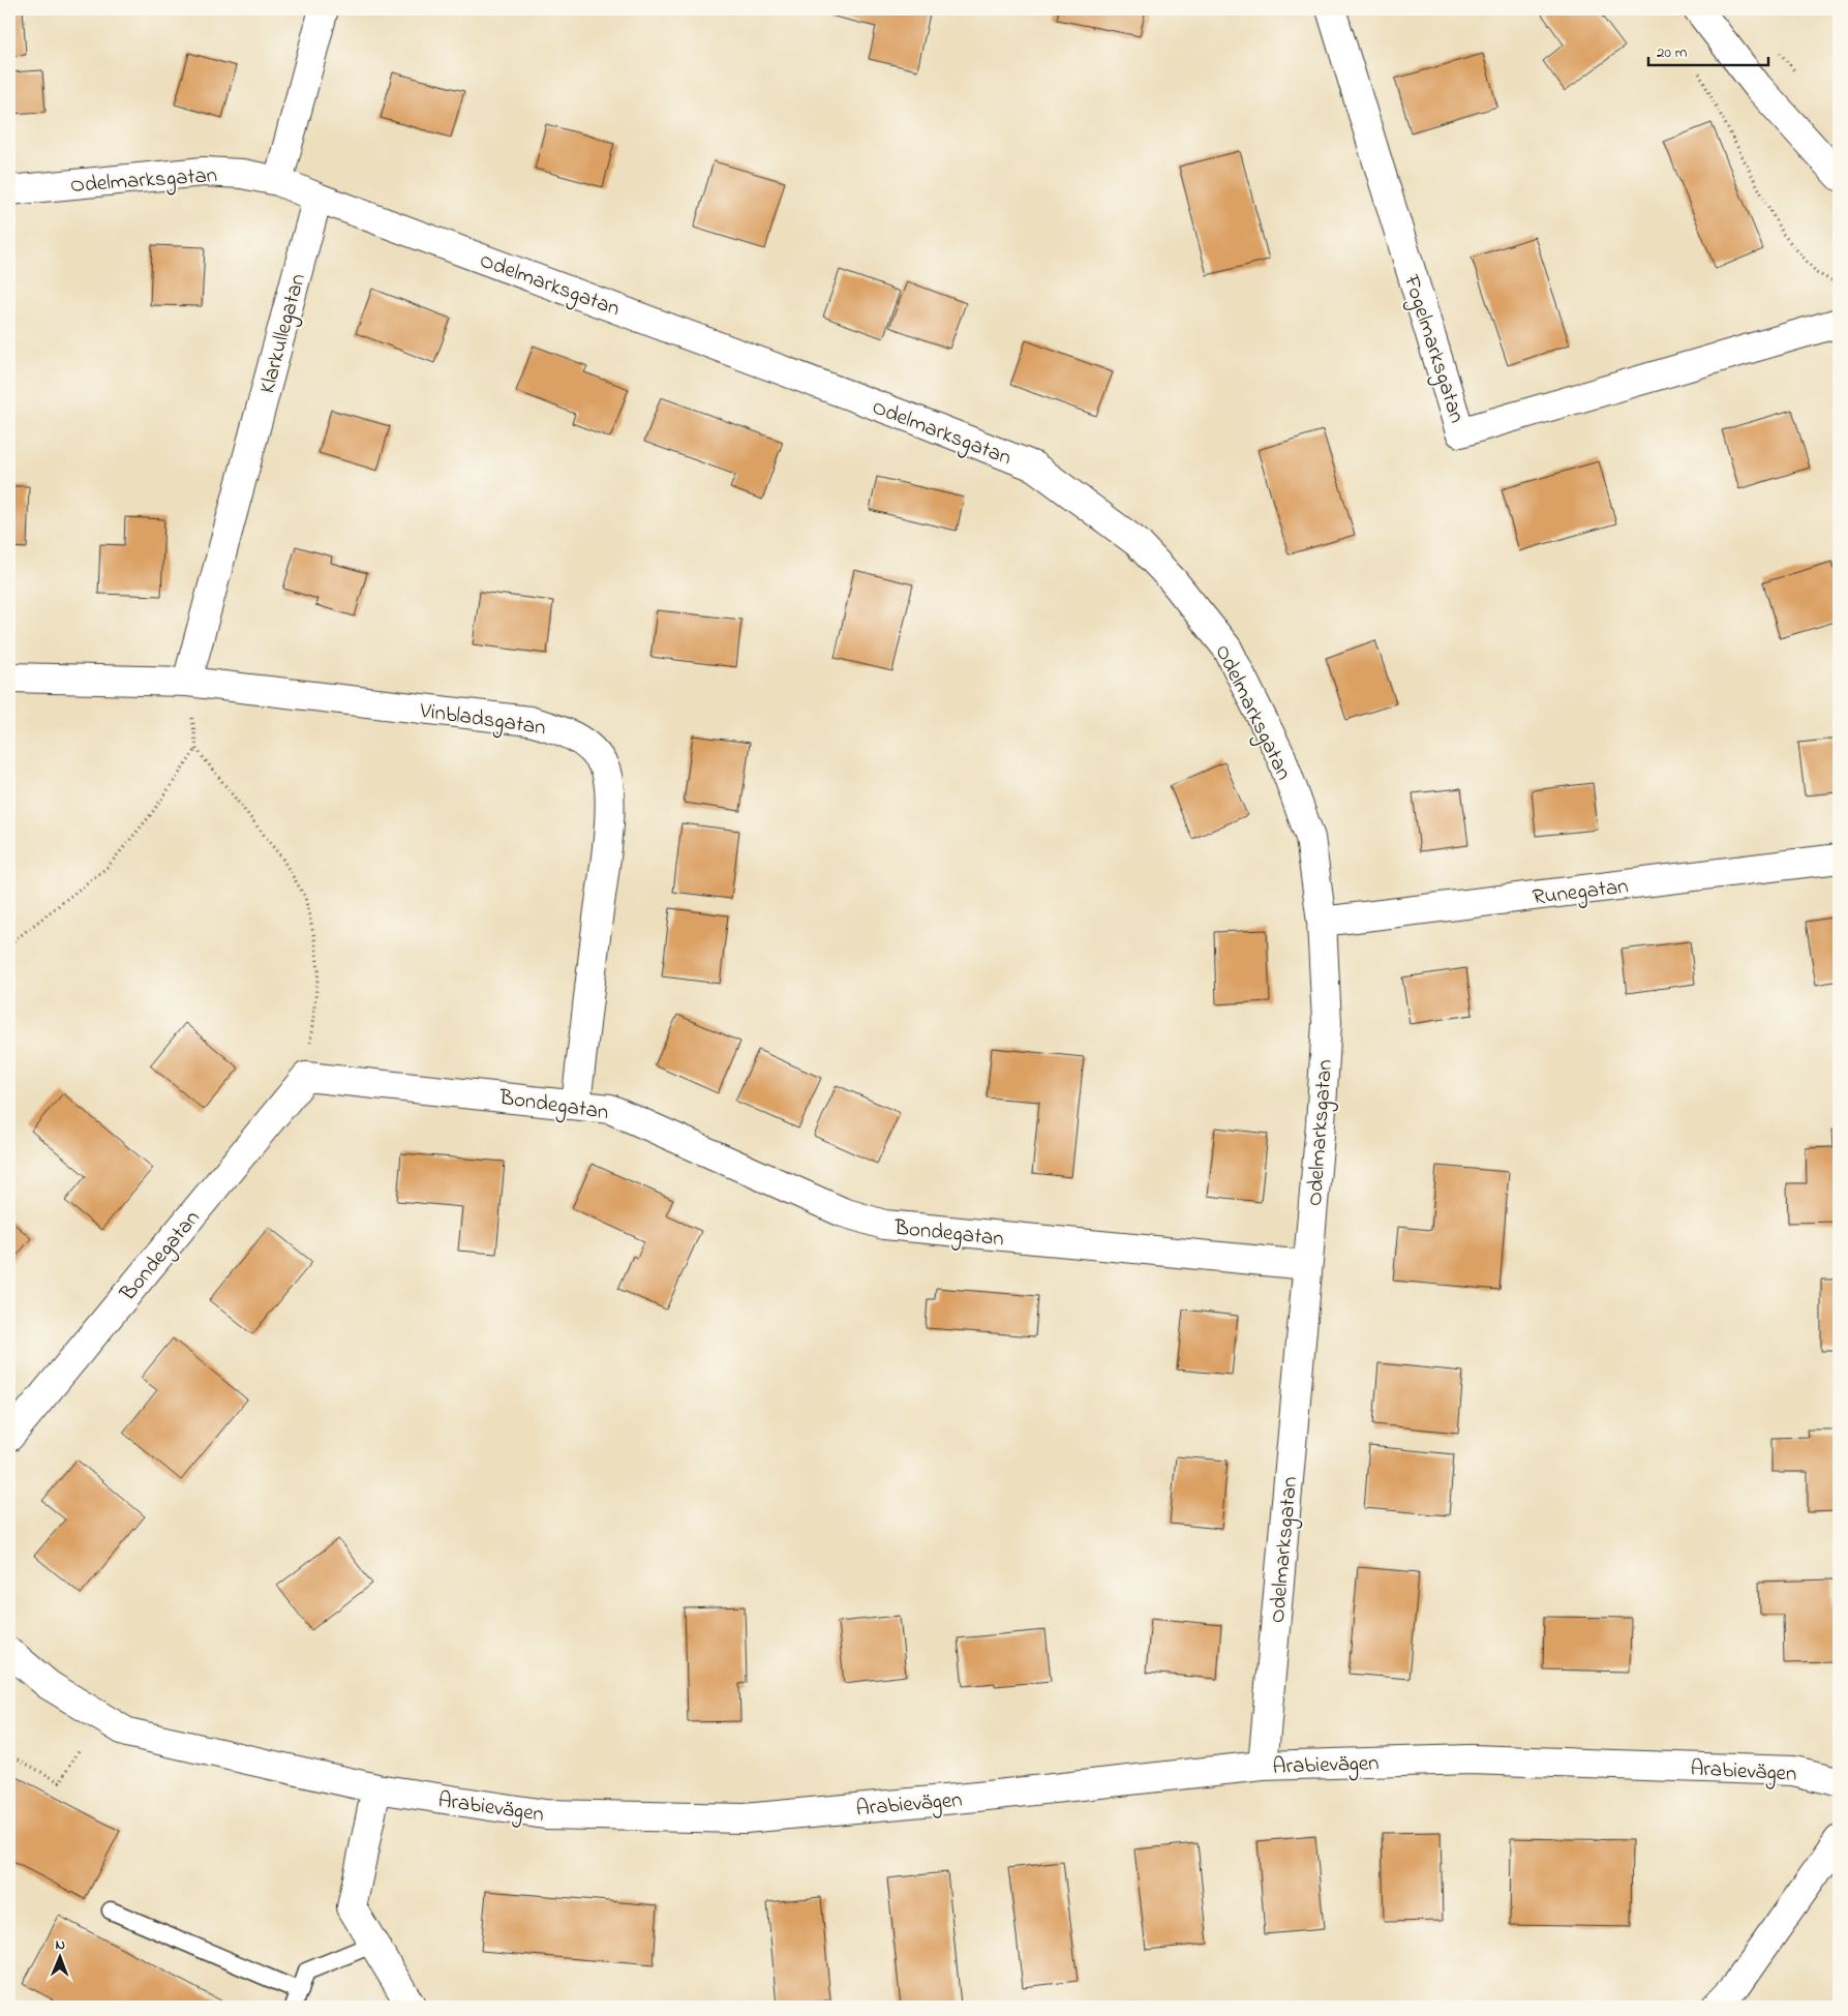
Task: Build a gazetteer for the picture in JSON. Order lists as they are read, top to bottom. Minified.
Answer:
{"streets":{"street":["Odelmarksgatan","Klarkullegatan","Fogelmarksgatan","Vinbladsgatan","Runegatan","Bondegatan","Arabievägen"]},"crossings":[["Odelmarksgatan","Klarkullegatan"],["Odelmarksgatan","Runegatan"],["Odelmarksgatan","Bondegatan"],["Odelmarksgatan","Arabievägen"],["Klarkullegatan","Vinbladsgatan"],["Vinbladsgatan","Bondegatan"]],"scale_bar":"20 m","north":"top"}
